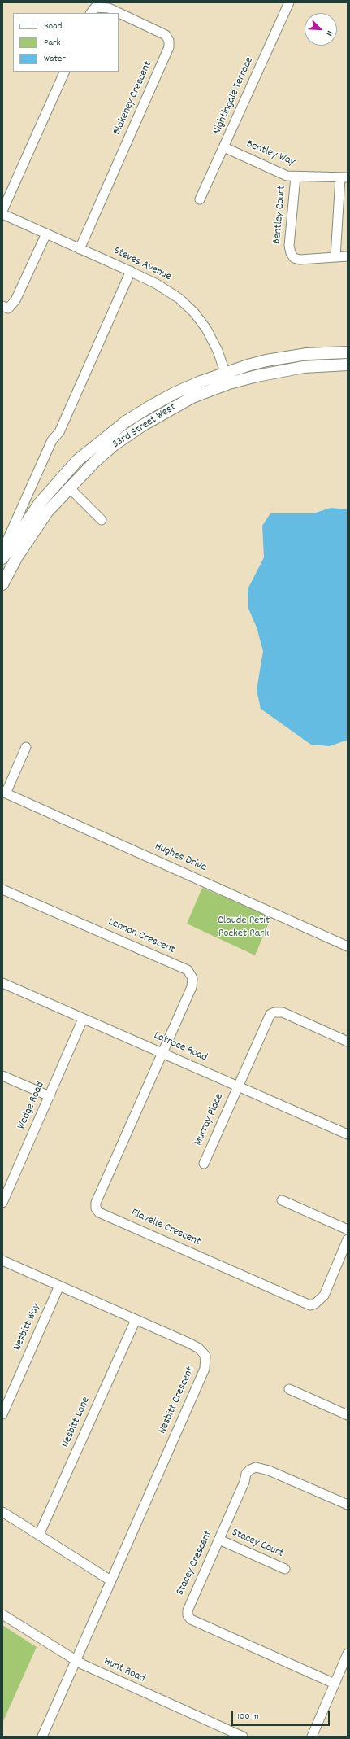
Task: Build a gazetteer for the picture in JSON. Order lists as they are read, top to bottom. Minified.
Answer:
{"streets":{"main road":["33rd Street West"],"street":["Nightingale Terrace","Blakeney Crescent","Bentley Way","Bentley Court","Steves Avenue","Hughes Drive","Lennon Crescent","Latrace Road","Wedge Road","Murray Place","Flavelle Crescent","Nesbitt Way","Nesbitt Crescent","Nesbitt Lane","Stacey Court","Stacey Crescent","Hunt Road"]},"crossings":[["Nightingale Terrace","Bentley Way"],["Blakeney Crescent","Steves Avenue"],["Bentley Way","Bentley Court"],["Steves Avenue","33rd Street West"],["Lennon Crescent","Latrace Road"],["Lennon Crescent","Flavelle Crescent"],["Latrace Road","Wedge Road"],["Latrace Road","Murray Place"],["Latrace Road","Flavelle Crescent"],["Nesbitt Way","Nesbitt Crescent"],["Nesbitt Crescent","Nesbitt Lane"],["Nesbitt Crescent","Hunt Road"],["Stacey Court","Stacey Crescent"]],"parks":["Claude Petit Pocket Park"],"legend":["Road","Park","Water"],"scale_bar":"100 m","north":"bottom right"}
